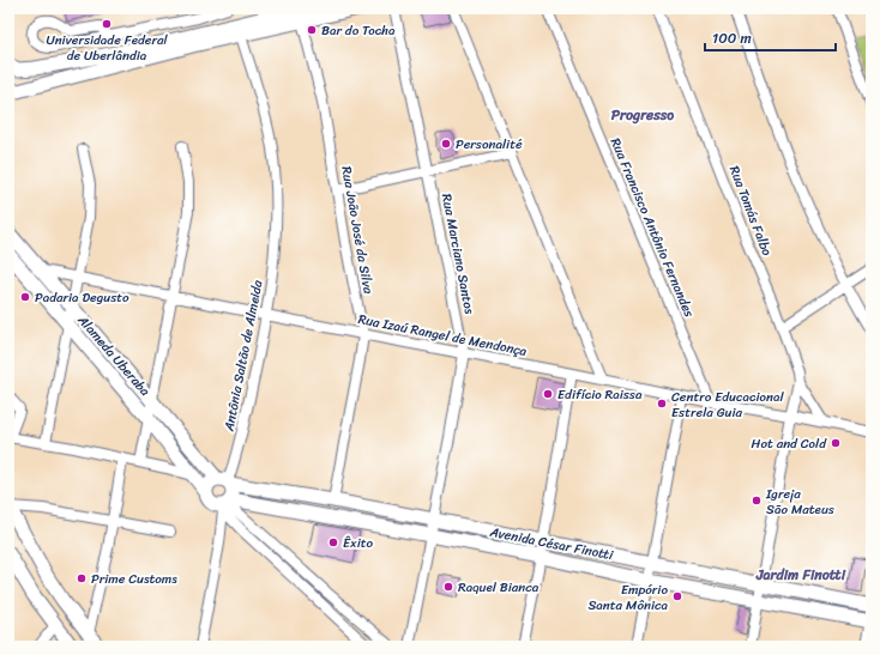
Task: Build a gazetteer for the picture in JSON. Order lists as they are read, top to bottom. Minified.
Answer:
{"streets":{"main road":["Alameda Uberaba","Avenida César Finotti"],"street":["Rua Tomás Falbo","Rua Francisco Antônio Fernandes","Rua João José da Silva","Rua Marciano Santos","Rua Izaú Rangel de Mendonça","Antônia Saltão de Almeida"]},"crossings":[["Rua Tomás Falbo","Rua Izaú Rangel de Mendonça"],["Rua Francisco Antônio Fernandes","Rua Izaú Rangel de Mendonça"],["Rua João José da Silva","Rua Izaú Rangel de Mendonça"],["Rua João José da Silva","Avenida César Finotti"],["Rua Marciano Santos","Rua Izaú Rangel de Mendonça"],["Rua Marciano Santos","Avenida César Finotti"],["Rua Izaú Rangel de Mendonça","Alameda Uberaba"],["Rua Izaú Rangel de Mendonça","Antônia Saltão de Almeida"],["Alameda Uberaba","Antônia Saltão de Almeida"],["Alameda Uberaba","Avenida César Finotti"],["Antônia Saltão de Almeida","Avenida César Finotti"]],"districts":["Progresso","Jardim Finotti"],"places":["Universidade Federal de Uberlândia","Bar do Tocha","Personalité","Padaria Degusto","Edifício Raissa","Centro Educacional Estrela Guia","Hot and Cold","Igreja São Mateus","Êxito","Prime Customs","Raquel Bianca","Empório Santa Mônica"],"scale_bar":"100 m"}
